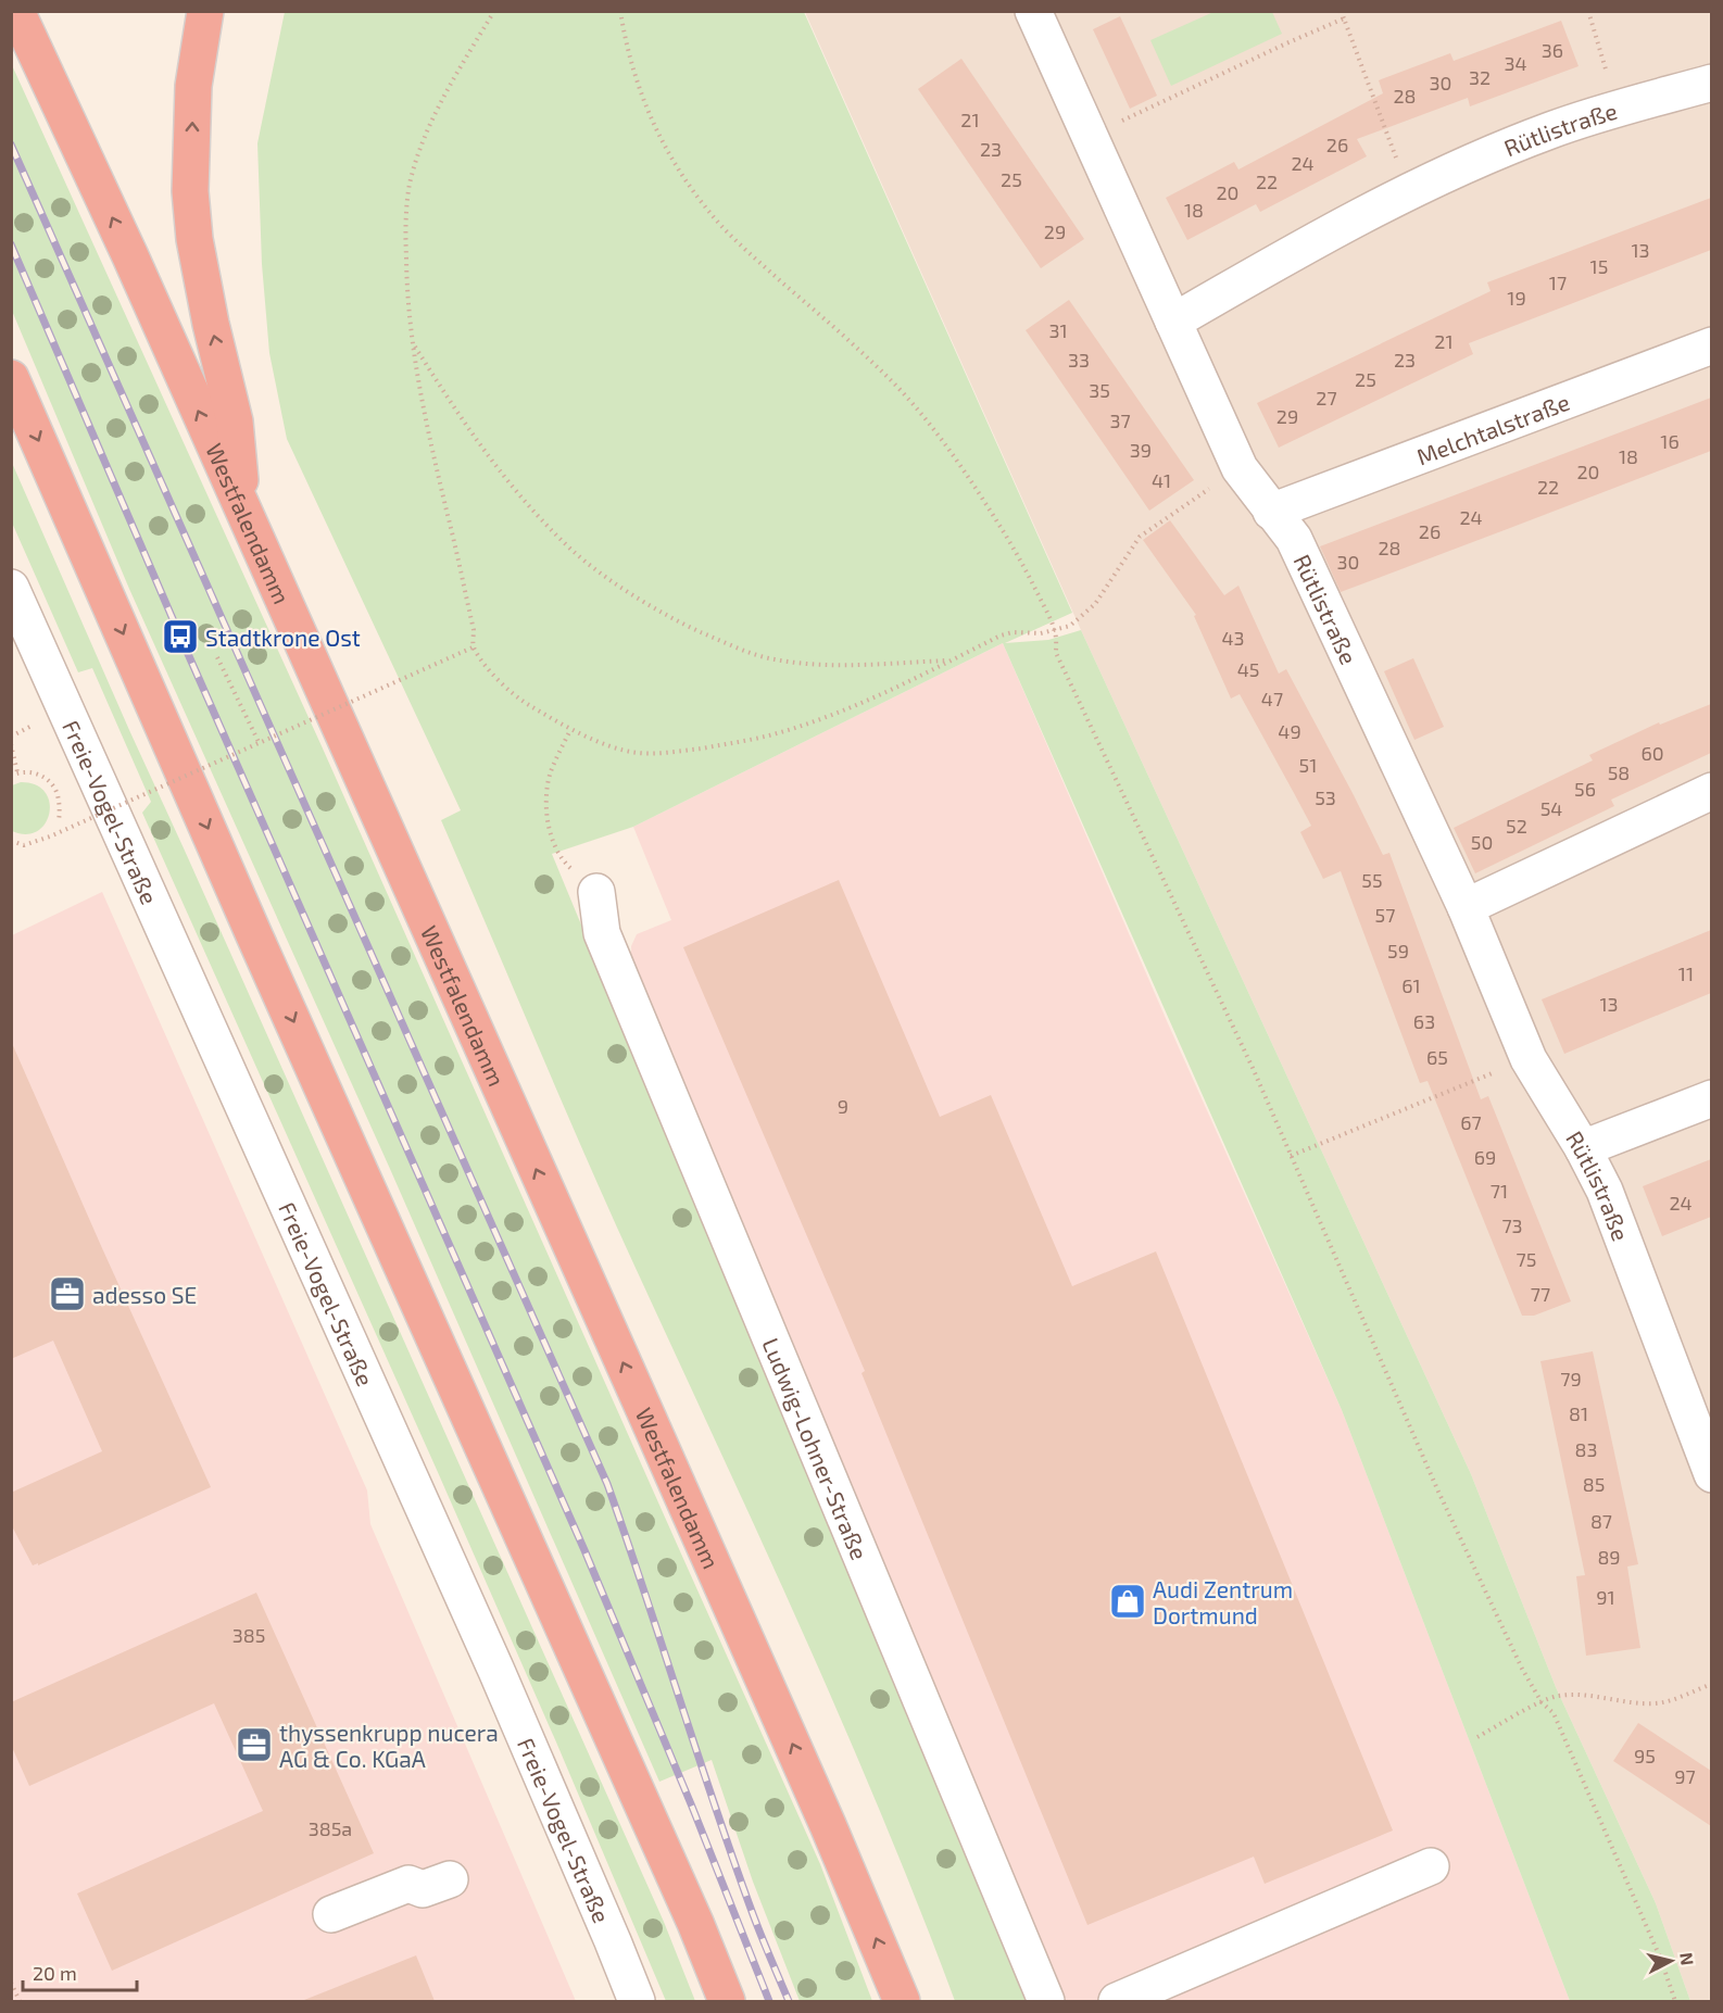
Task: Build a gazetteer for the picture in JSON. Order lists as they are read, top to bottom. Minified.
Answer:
{"streets":{"highway":["Westfalendamm"],"street":["Rütlistraße","Melchtalstraße","Freie-Vogel-Straße","Ludwig-Lohner-Straße"]},"crossings":[["Rütlistraße","Melchtalstraße"]],"places":{"bus stop":["Stadtkrone Ost"],"office":["adesso SE","thyssenkrupp nucera AG & Co. KGaA"],"shop":["Audi Zentrum Dortmund"]},"house_numbers":["36","34","32","30","28","21","26","23","24","25","22","20","18","29","13","15","17","19","31","21","33","23","25","35","27","29","37","16","39","18","20","41","22","24","26","28","30","43","45","47","49","60","51","58","56","53","54","52","50","55","57","59","11","61","13","63","65","9","67","69","71","24","73","75","77","79","81","83","85","87","89","91","385","95","97","385a"],"scale_bar":"20 m","north":"right"}
